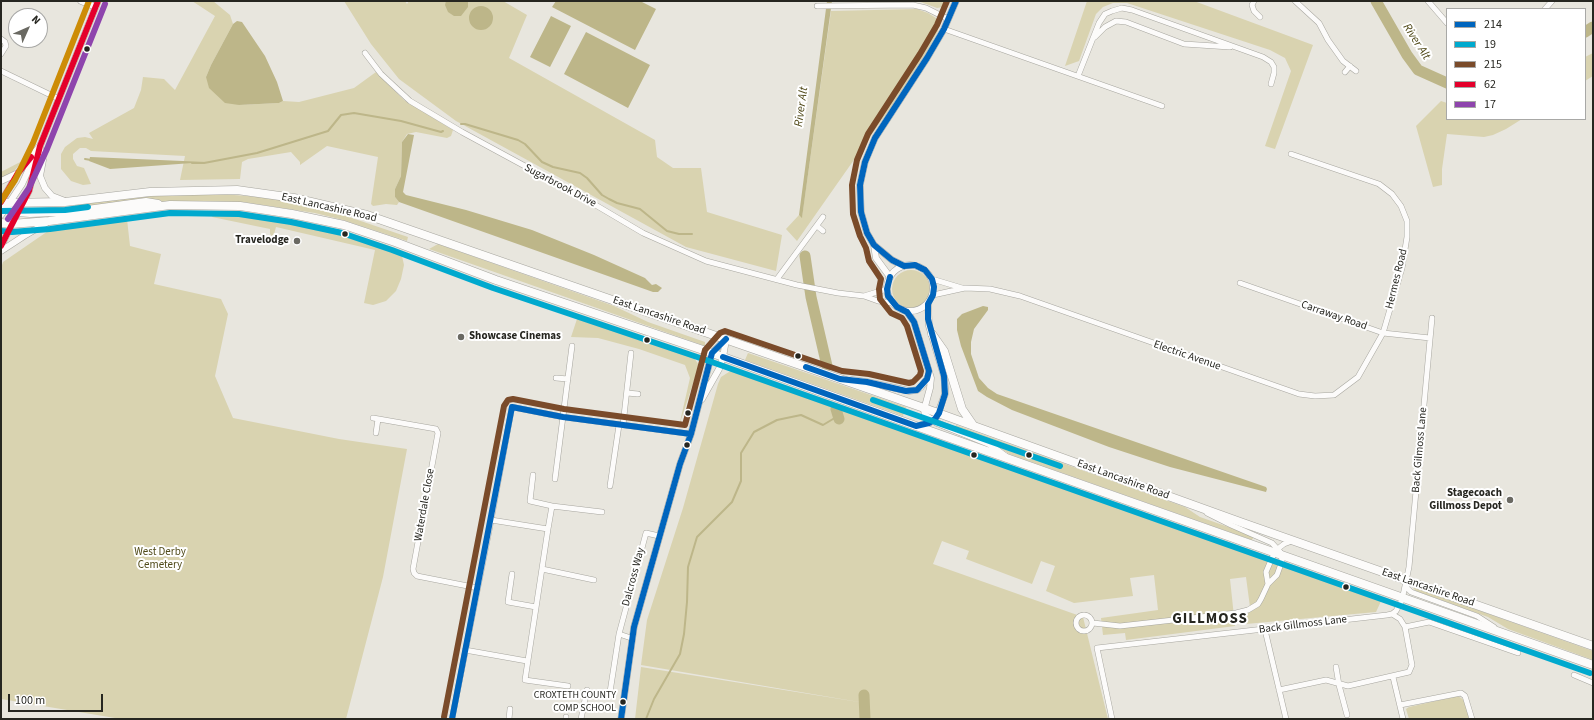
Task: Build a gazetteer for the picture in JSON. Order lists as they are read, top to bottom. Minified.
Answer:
{"streets":{"highway":["East Lancashire Road"],"street":["Sugarbrook Drive","Hermes Road","Carraway Road","Electric Avenue","Back Gilmoss Lane","Waterdale Close","Dalcross Way","Back Gillmoss Lane"]},"crossings":[["East Lancashire Road","Back Gilmoss Lane"],["Hermes Road","Carraway Road"],["Hermes Road","Electric Avenue"],["Carraway Road","Electric Avenue"],["Carraway Road","Back Gilmoss Lane"]],"districts":["GILLMOSS"],"water":["River Alt"],"parks":["West Derby Cemetery"],"places":["Travelodge","Showcase Cinemas","Stagecoach Gillmoss Depot","CROXTETH COUNTY COMP SCHOOL"],"lines":["transit line 214","transit line 215","transit line 62","transit line 17","transit line 19"],"legend":["214","19","215","62","17"],"scale_bar":"100 m","north":"top right"}
